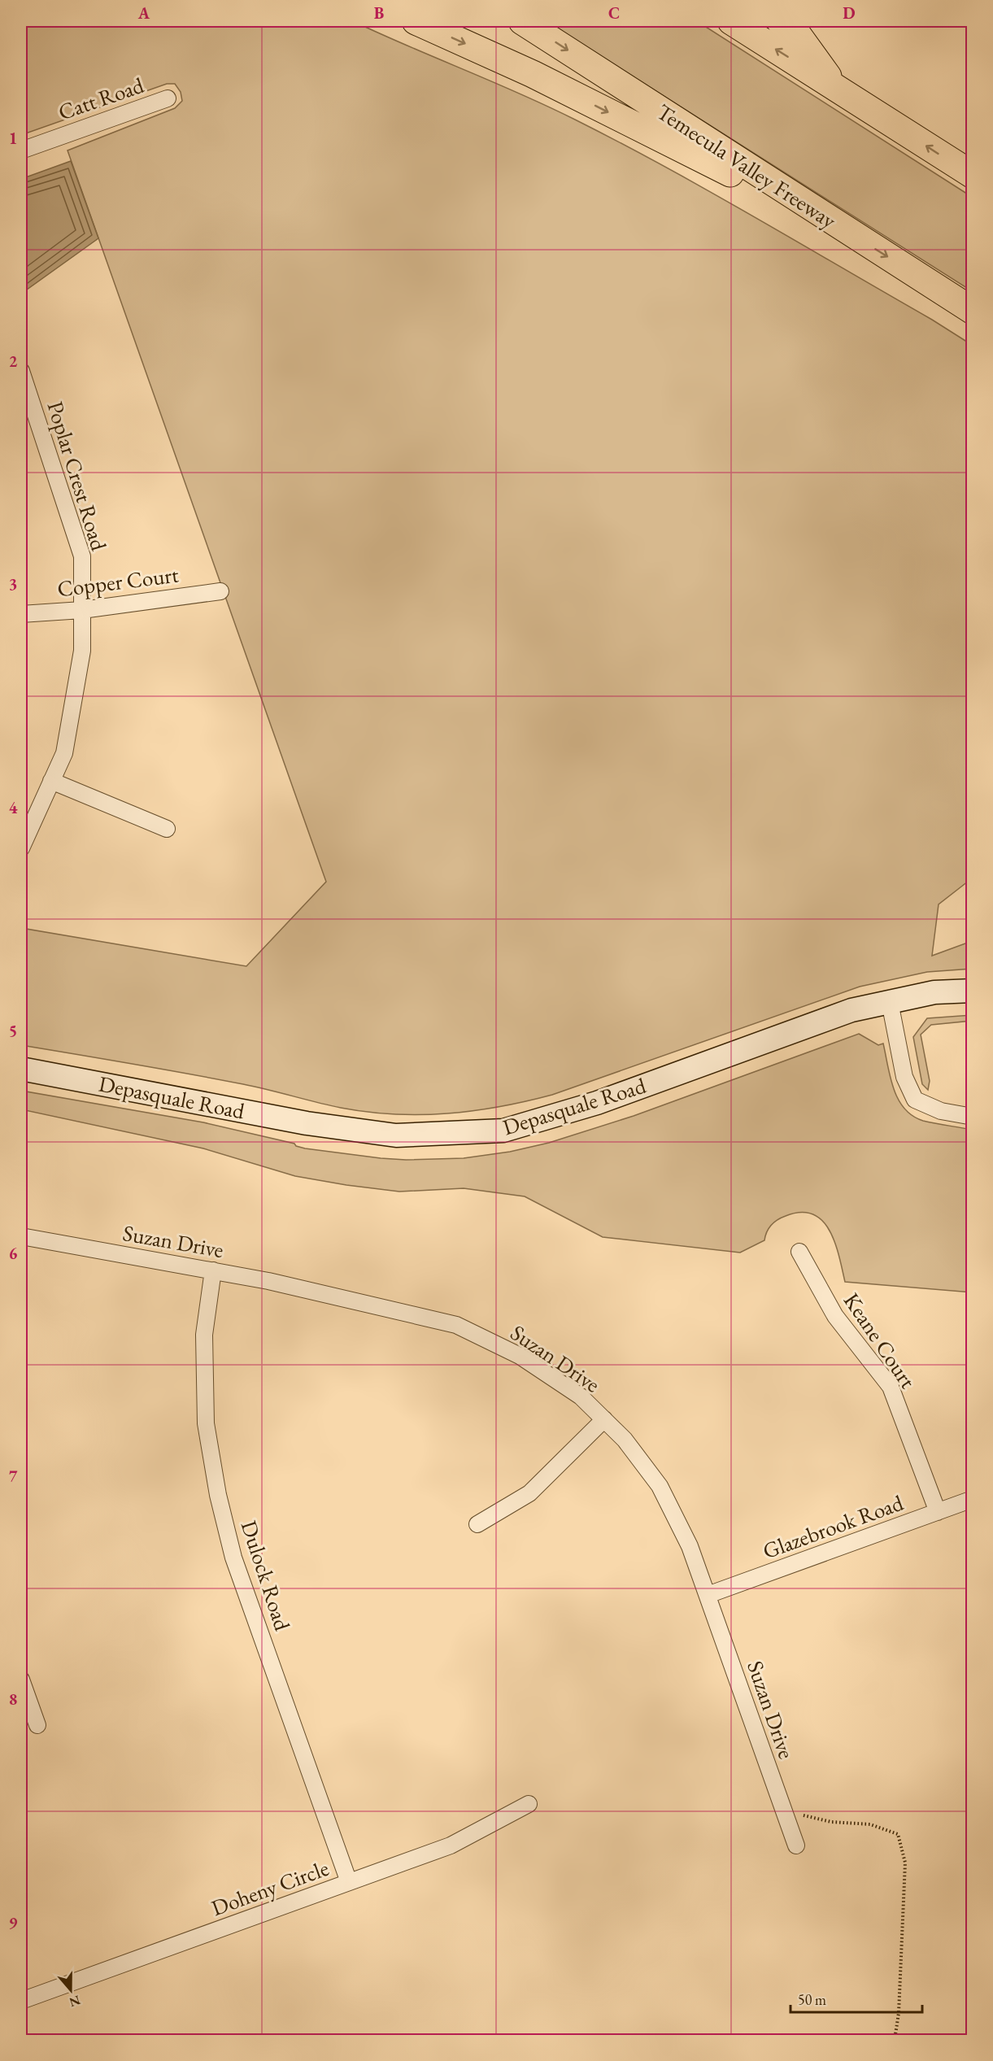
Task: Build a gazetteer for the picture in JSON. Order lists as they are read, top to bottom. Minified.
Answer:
{"streets":{"highway":["Temecula Valley Freeway"],"street":["Catt Road","Poplar Crest Road","Copper Court","Depasquale Road","Suzan Drive","Keane Court","Glazebrook Road","Dulock Road","Doheny Circle"]},"crossings":[["Poplar Crest Road","Copper Court"],["Suzan Drive","Glazebrook Road"],["Suzan Drive","Dulock Road"],["Keane Court","Glazebrook Road"],["Dulock Road","Doheny Circle"]],"scale_bar":"50 m","north":"bottom","grid":{"columns":["A","B","C","D"],"rows":["1","2","3","4","5","6","7","8","9"]}}
